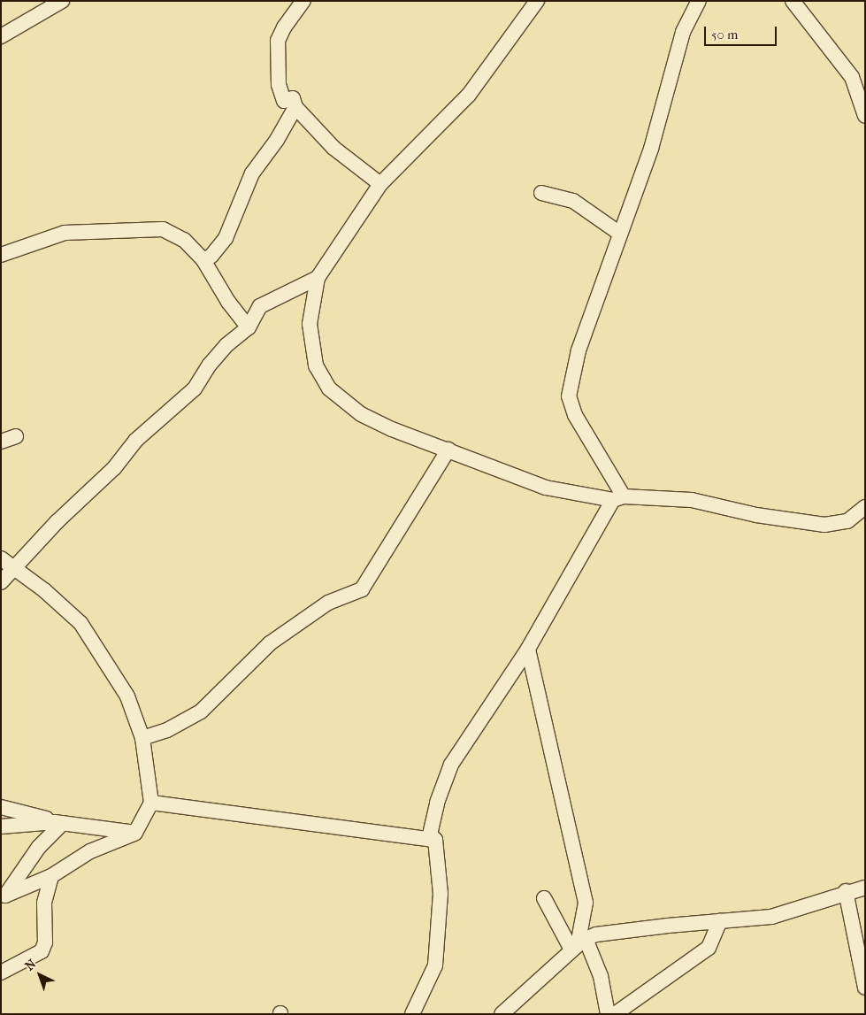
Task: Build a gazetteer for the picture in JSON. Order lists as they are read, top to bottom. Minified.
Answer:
{"scale_bar":"50 m","north":"top left"}
